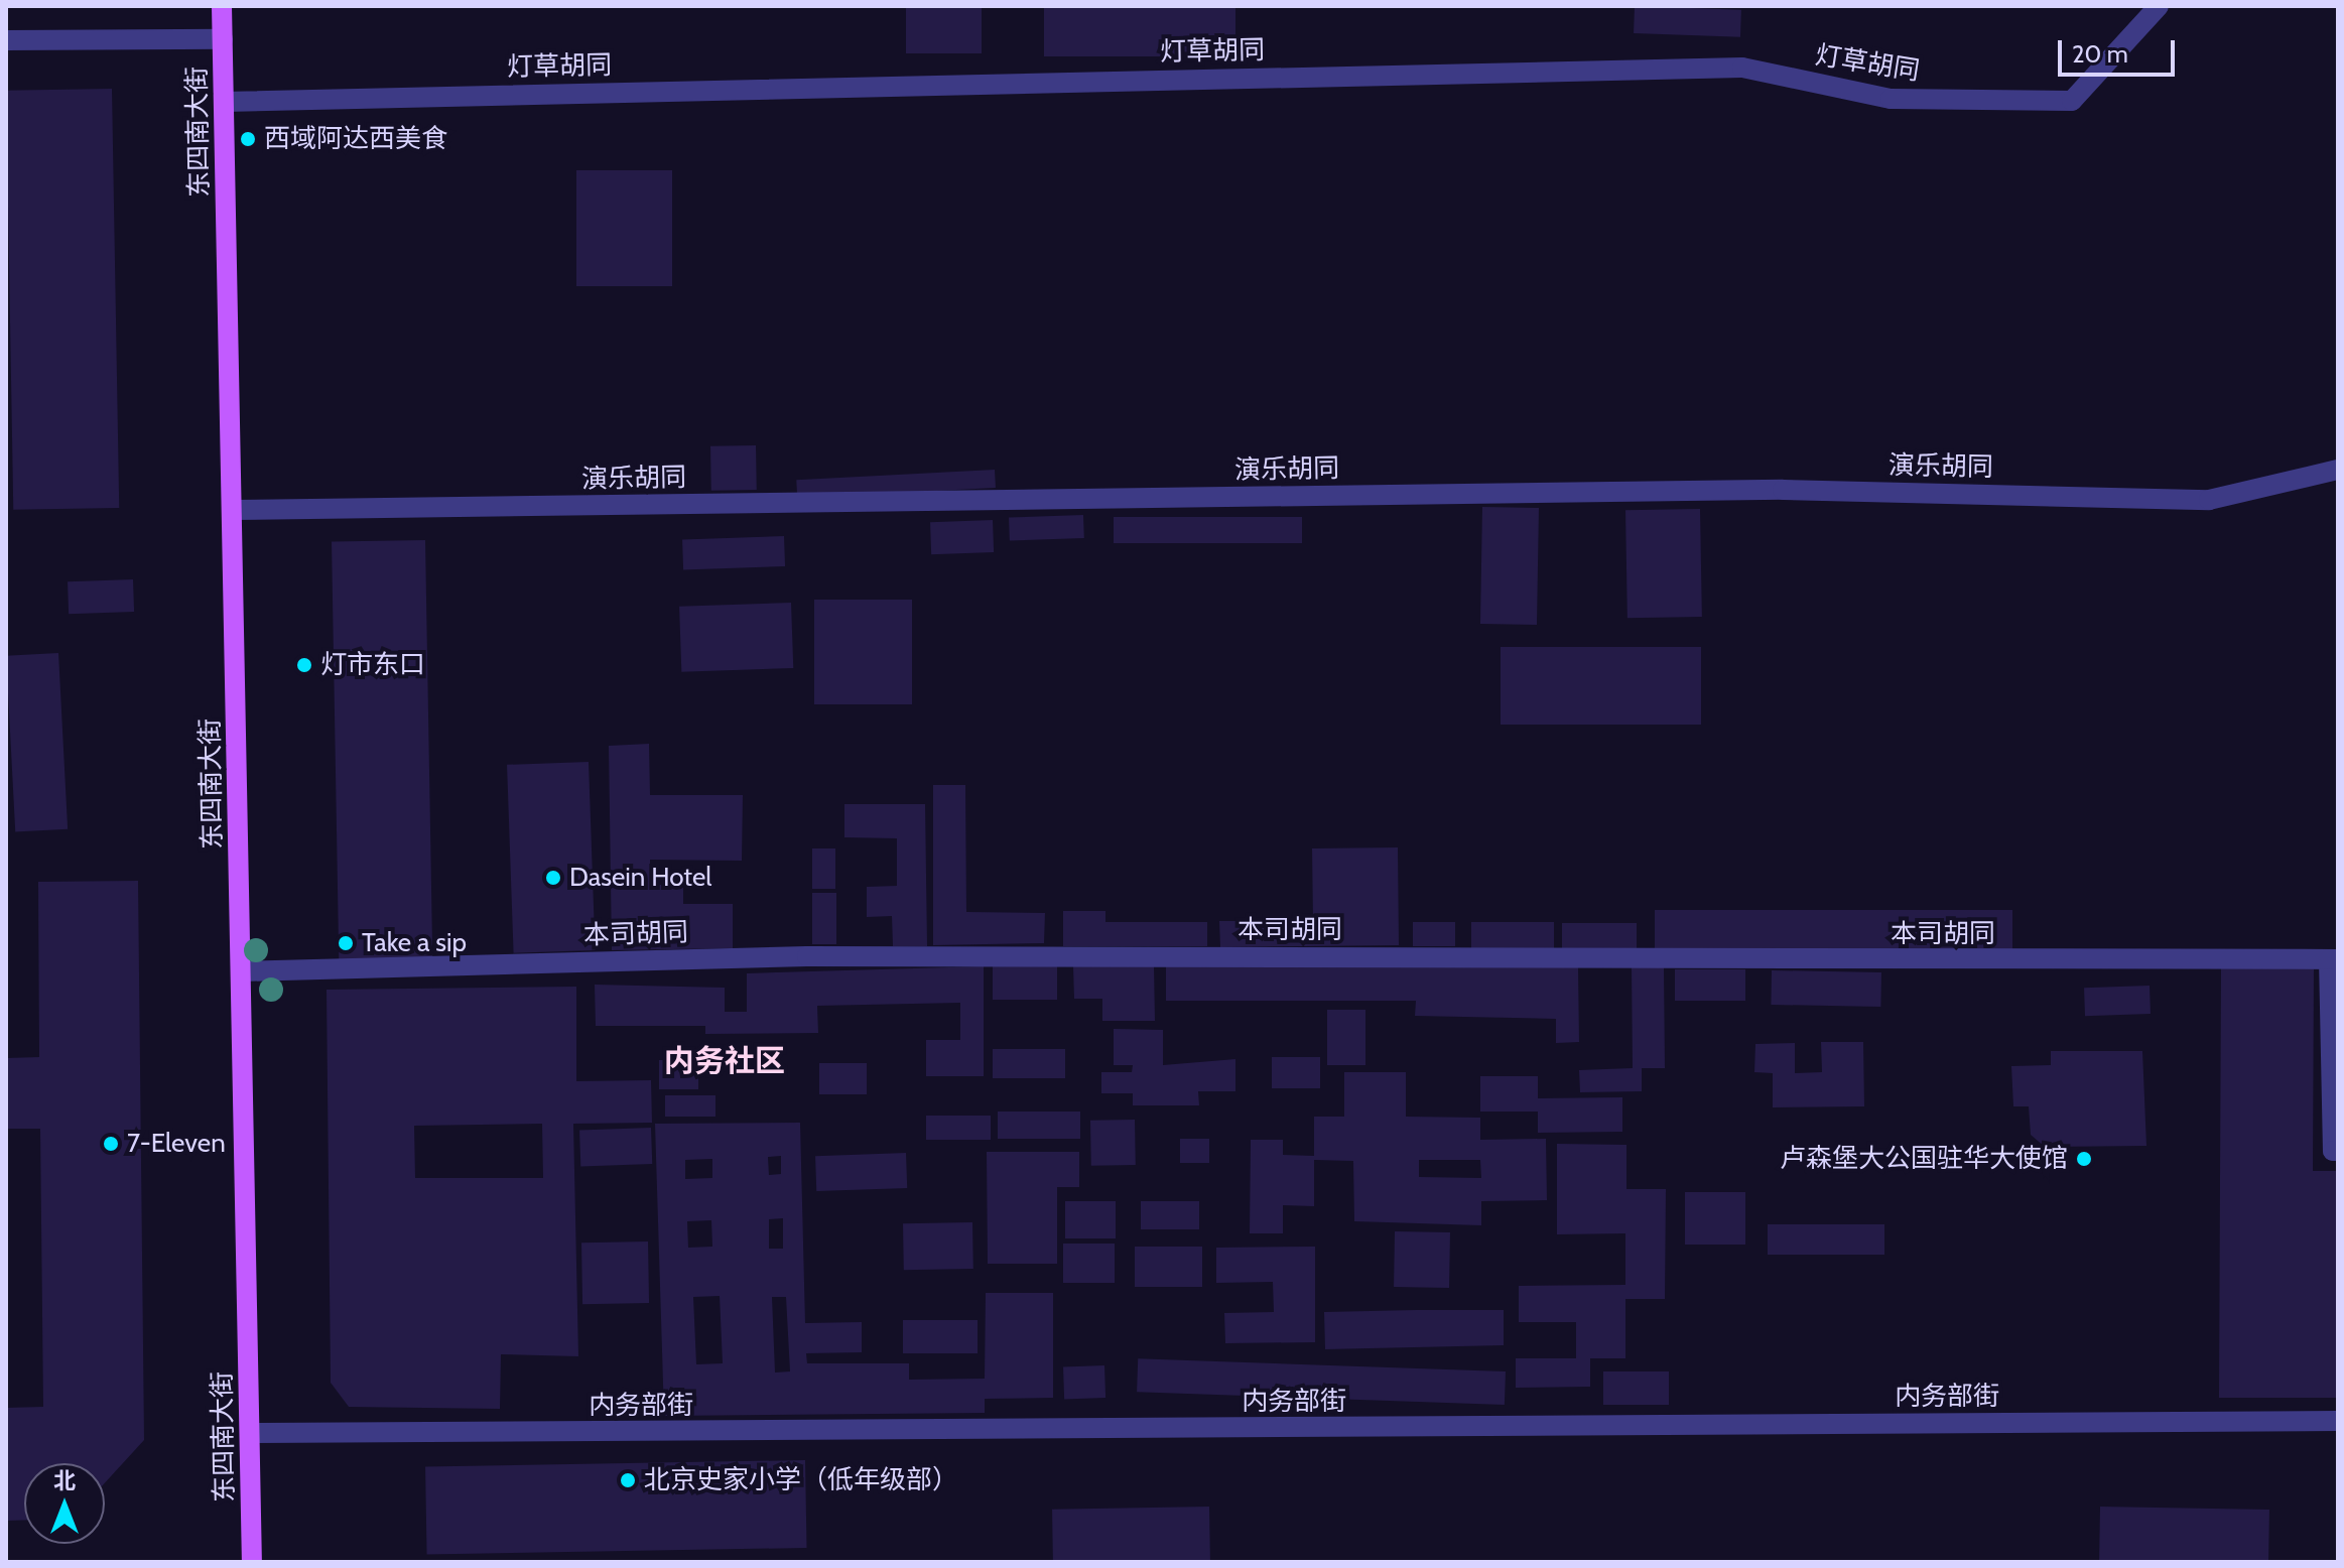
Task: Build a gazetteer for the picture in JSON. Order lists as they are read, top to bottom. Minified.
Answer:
{"streets":{"main road":["东四南大街"],"lane":["灯草胡同","演乐胡同","本司胡同","内务部街"]},"crossings":[["灯草胡同","东四南大街"],["东四南大街","演乐胡同"],["东四南大街","本司胡同"],["东四南大街","内务部街"]],"districts":["内务社区"],"places":["西域阿达西美食","灯市东口","Dasein Hotel","Take a sip","7-Eleven","卢森堡大公国驻华大使馆","北京史家小学（低年级部）"],"scale_bar":"20 m","north":"top"}
